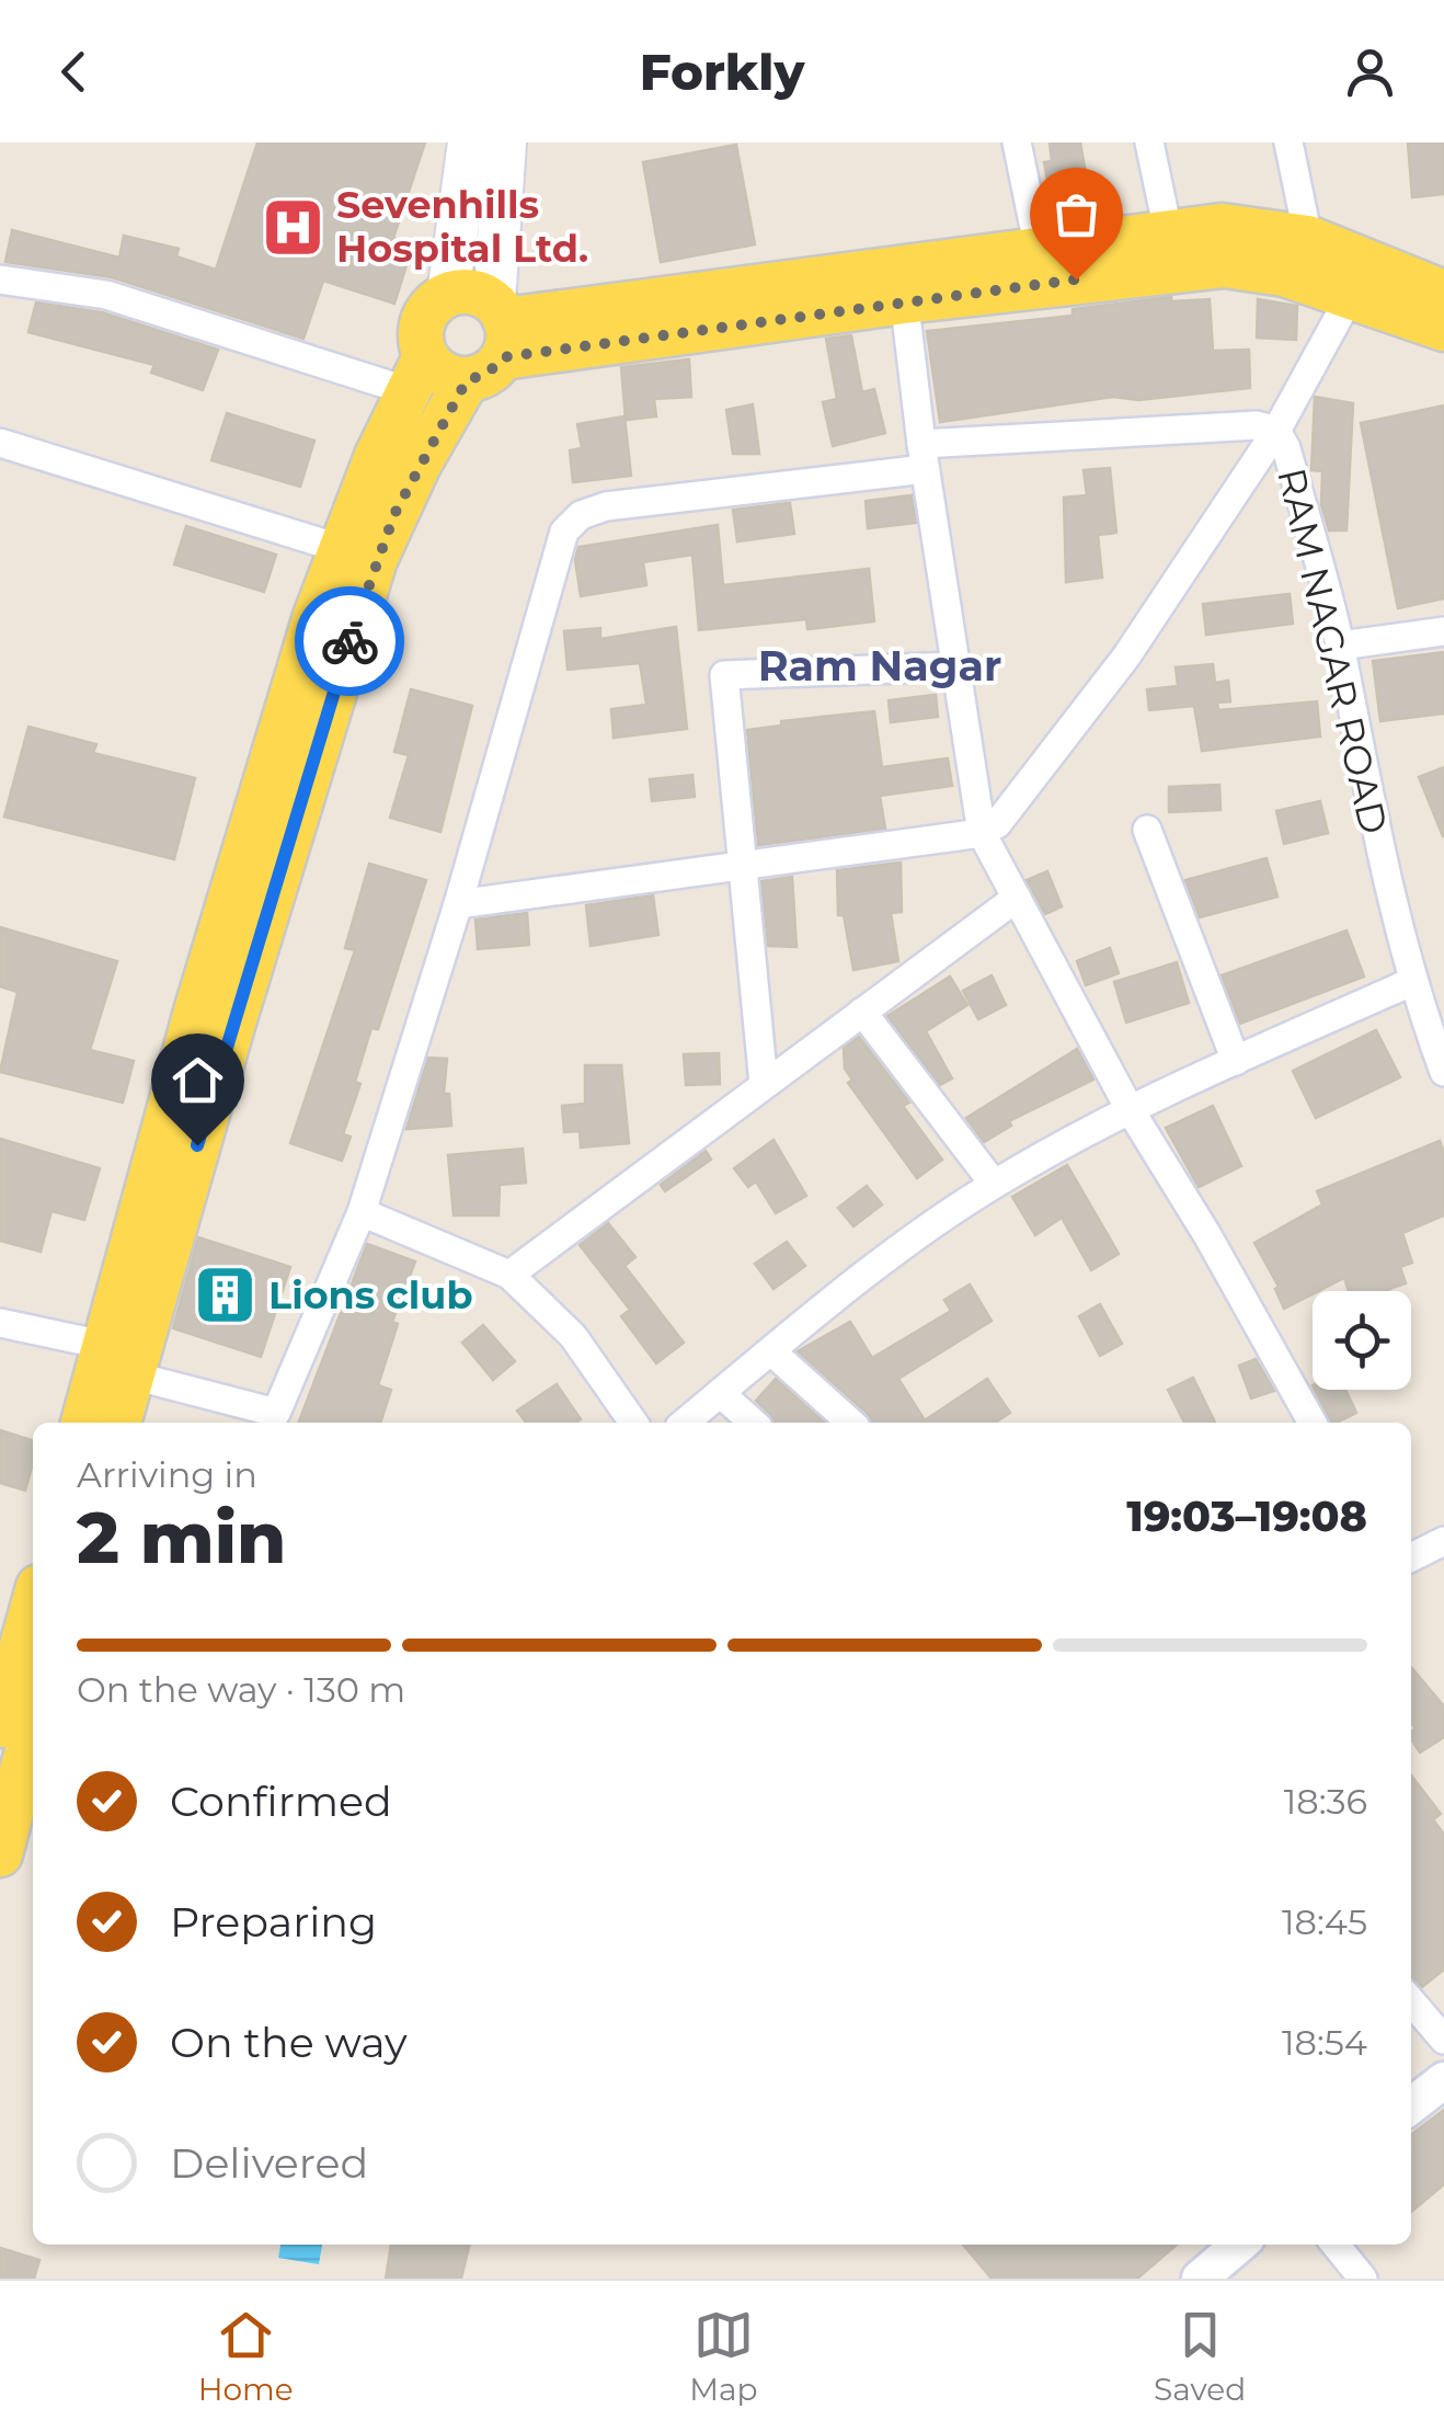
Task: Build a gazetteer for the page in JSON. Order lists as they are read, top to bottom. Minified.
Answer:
{"streets":{"street":["RAM NAGAR ROAD"]},"districts":["Ram Nagar"],"places":{"hospital":["Sevenhills Hospital Ltd."],"building":["Lions club"]},"page":{"header":"Forkly","heading":["2 min","Arriving in","19:03–19:08"],"bar":"On the way · 130 m","list":[["Confirmed","18:36"],["Preparing","18:45"],["On the way","18:54"],"Delivered"],"tabs":["Home","Map","Saved"]}}
